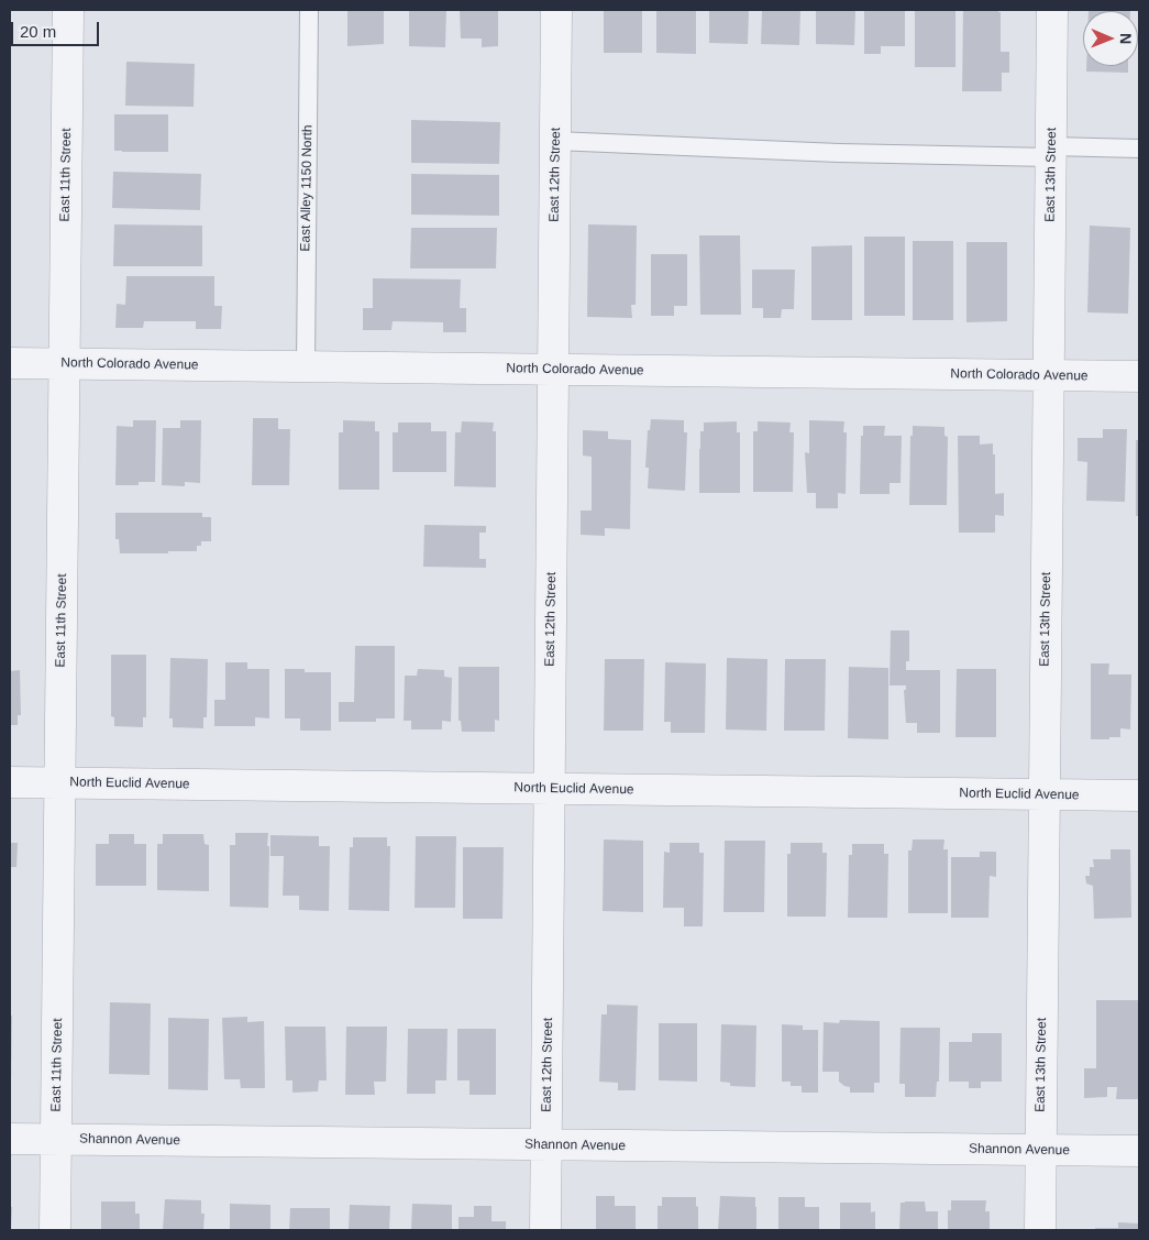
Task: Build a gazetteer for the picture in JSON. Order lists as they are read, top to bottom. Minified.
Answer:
{"streets":{"street":["East 11th Street","East 12th Street","East 13th Street","North Colorado Avenue","North Euclid Avenue","Shannon Avenue"],"lane":["East Alley 1150 North"]},"crossings":[["East 11th Street","North Colorado Avenue"],["East 11th Street","North Euclid Avenue"],["East 11th Street","Shannon Avenue"],["East 12th Street","North Colorado Avenue"],["East 12th Street","North Euclid Avenue"],["East 12th Street","Shannon Avenue"],["East 13th Street","North Colorado Avenue"],["East 13th Street","North Euclid Avenue"],["East 13th Street","Shannon Avenue"],["East Alley 1150 North","North Colorado Avenue"]],"scale_bar":"20 m","north":"right"}
